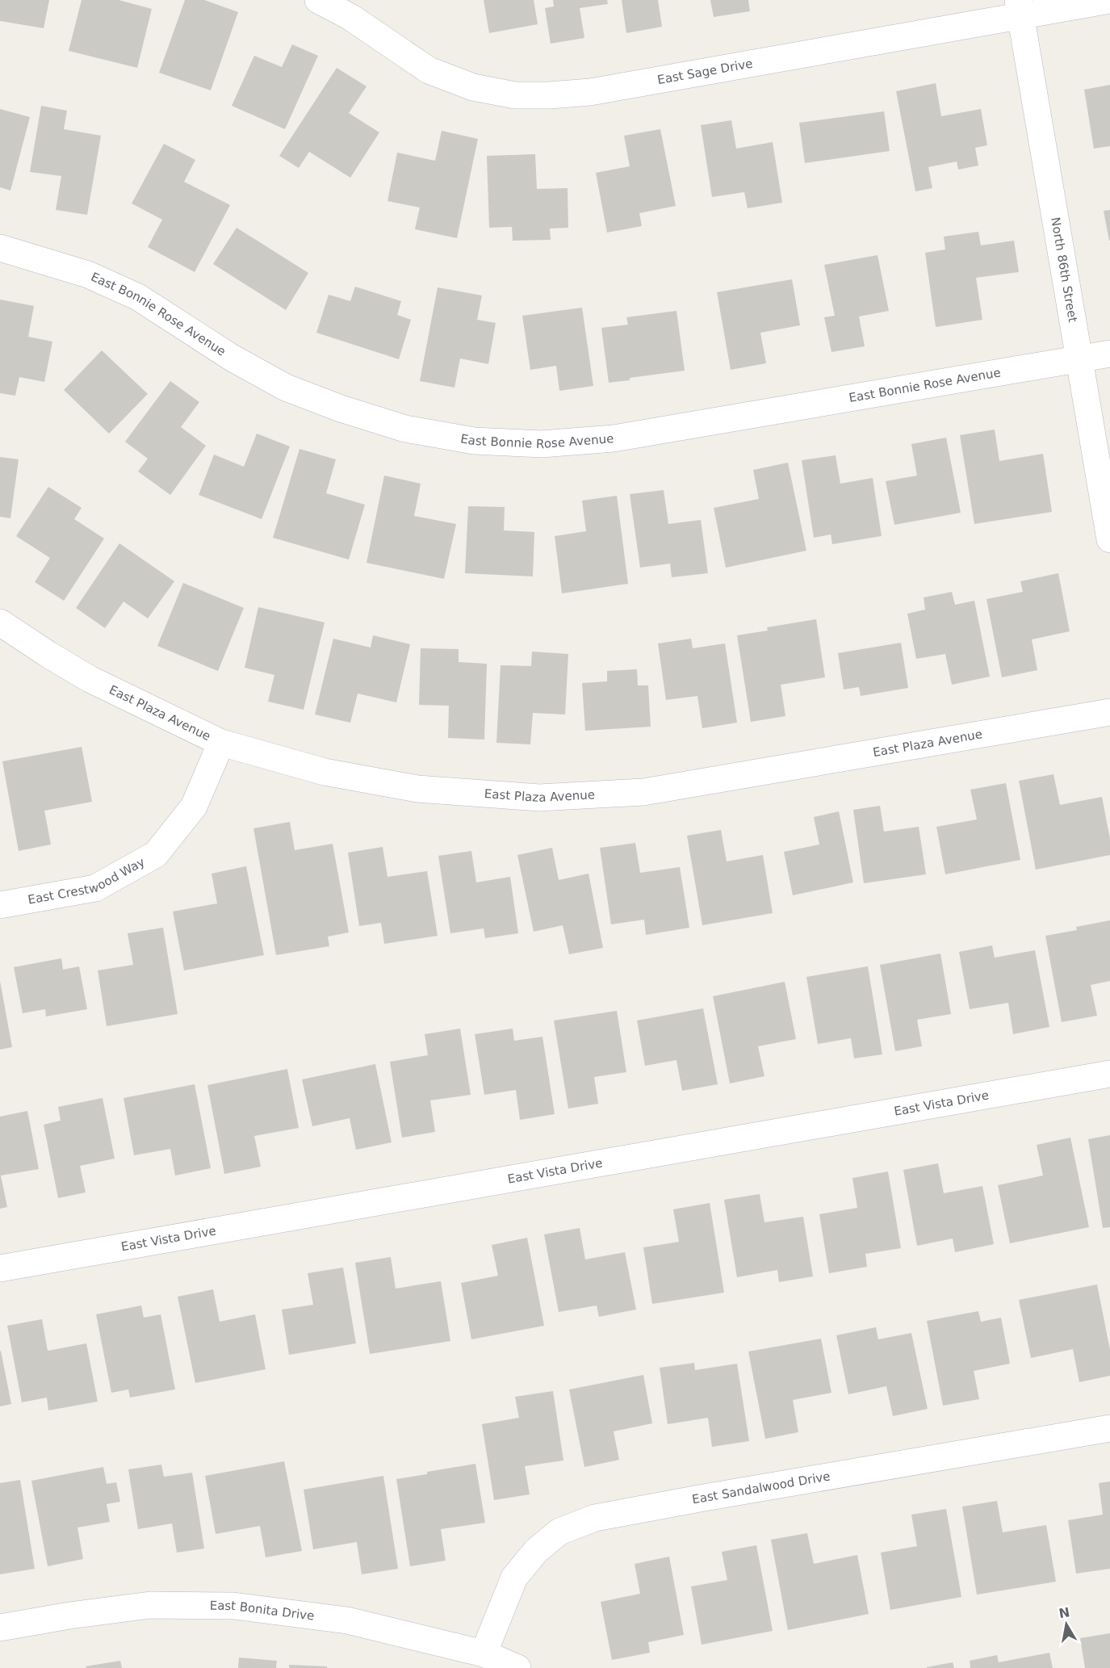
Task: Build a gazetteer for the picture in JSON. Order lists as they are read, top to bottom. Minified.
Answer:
{"streets":{"street":["East Sage Drive","North 86th Street","East Bonnie Rose Avenue","East Plaza Avenue","East Crestwood Way","East Vista Drive","East Sandalwood Drive","East Bonita Drive"]},"crossings":[["East Sage Drive","North 86th Street"],["North 86th Street","East Bonnie Rose Avenue"],["East Plaza Avenue","East Crestwood Way"],["East Sandalwood Drive","East Bonita Drive"]],"north":"top"}
